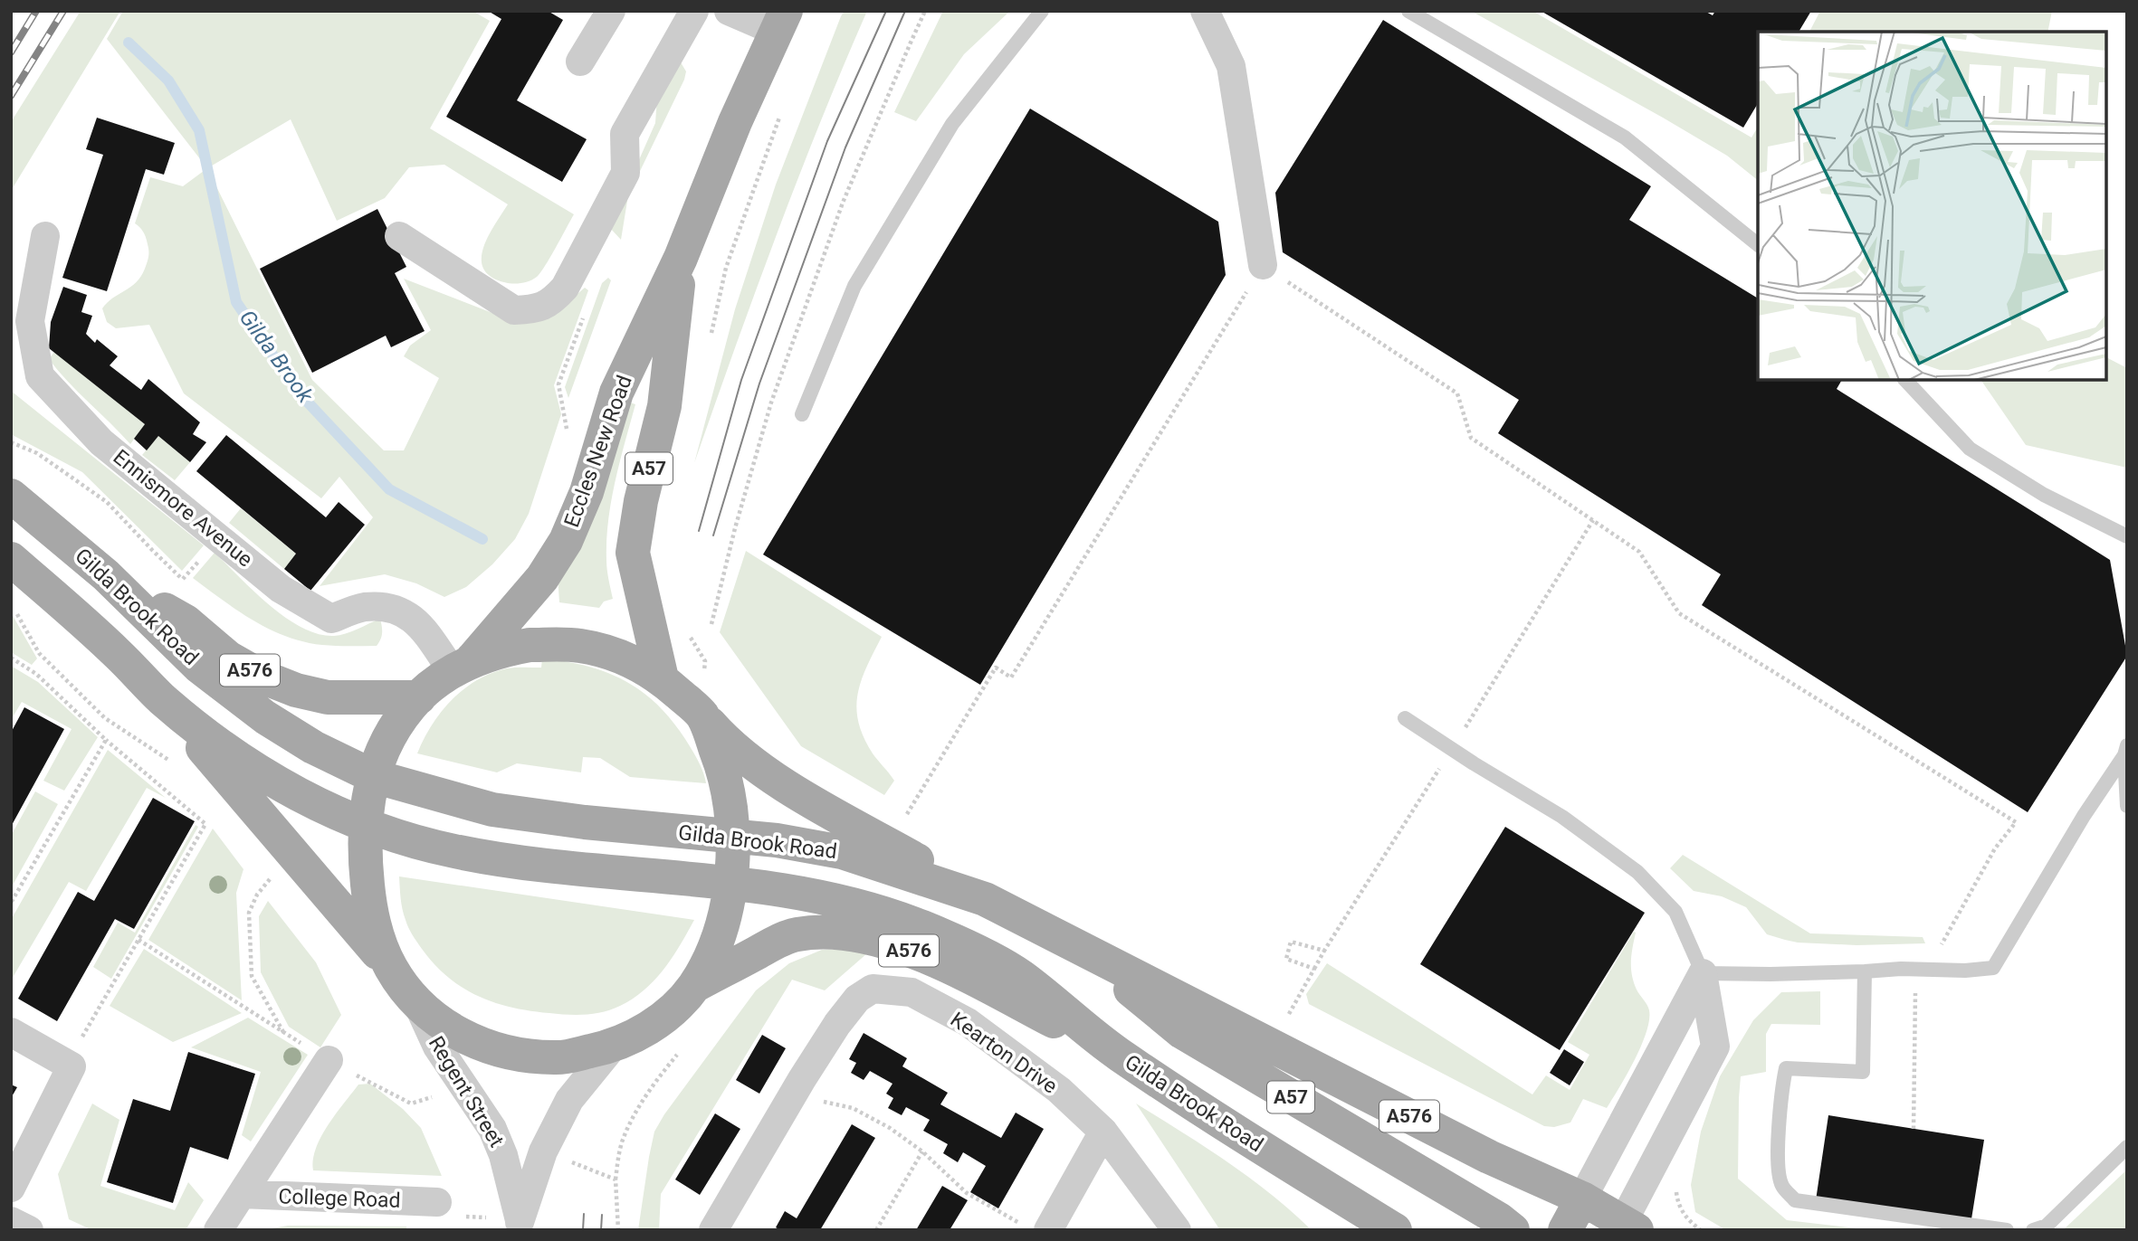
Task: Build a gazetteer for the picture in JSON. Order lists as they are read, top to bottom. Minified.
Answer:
{"streets":{"main road":["Eccles New Road","A57","Gilda Brook Road","A576"],"street":["Ennismore Avenue","Kearton Drive","Regent Street","College Road"]},"crossings":[["Eccles New Road","Ennismore Avenue"],["A57","Gilda Brook Road"],["Gilda Brook Road","A576"]],"water":["Gilda Brook"]}
